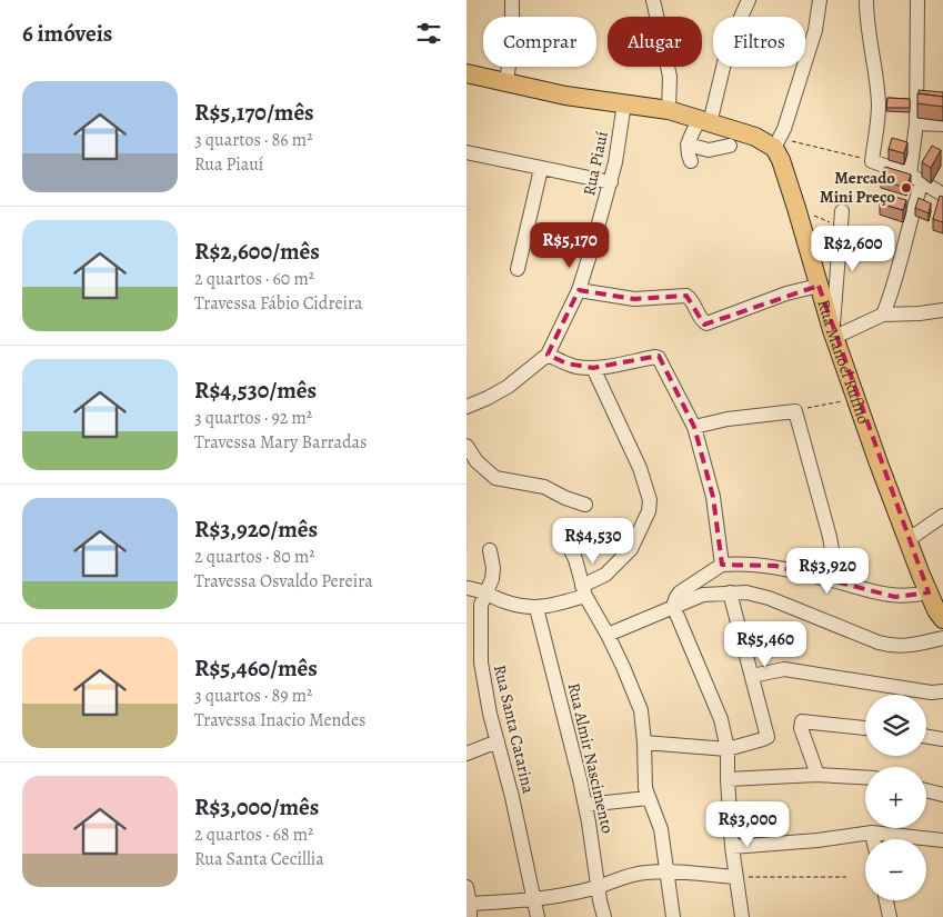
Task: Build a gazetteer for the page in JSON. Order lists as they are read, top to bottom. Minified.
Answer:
{"streets":{"main road":["Rua Manoel Rufino"],"street":["Rua Piauí","Rua Santa Catarina","Rua Almir Nascimento"]},"places":["Mercado Mini Preço"],"page":{"heading":"6 imóveis","chip":["Comprar","Alugar","Filtros"],"list":[{"name":"R$5,170/mês","note":"3 quartos · 86 m² · Rua Piauí"},{"name":"R$2,600/mês","note":"2 quartos · 60 m² · Travessa Fábio Cidreira"},{"name":"R$4,530/mês","note":"3 quartos · 92 m² · Travessa Mary Barradas"},{"name":"R$3,920/mês","note":"2 quartos · 80 m² · Travessa Osvaldo Pereira"},{"name":"R$5,460/mês","note":"3 quartos · 89 m² · Travessa Inacio Mendes"},{"name":"R$3,000/mês","note":"2 quartos · 68 m² · Rua Santa Cecillia"}],"price":["R$5,170","R$2,600","R$4,530","R$3,920","R$5,460","R$3,000"],"map_buttons":["+","−"]}}
